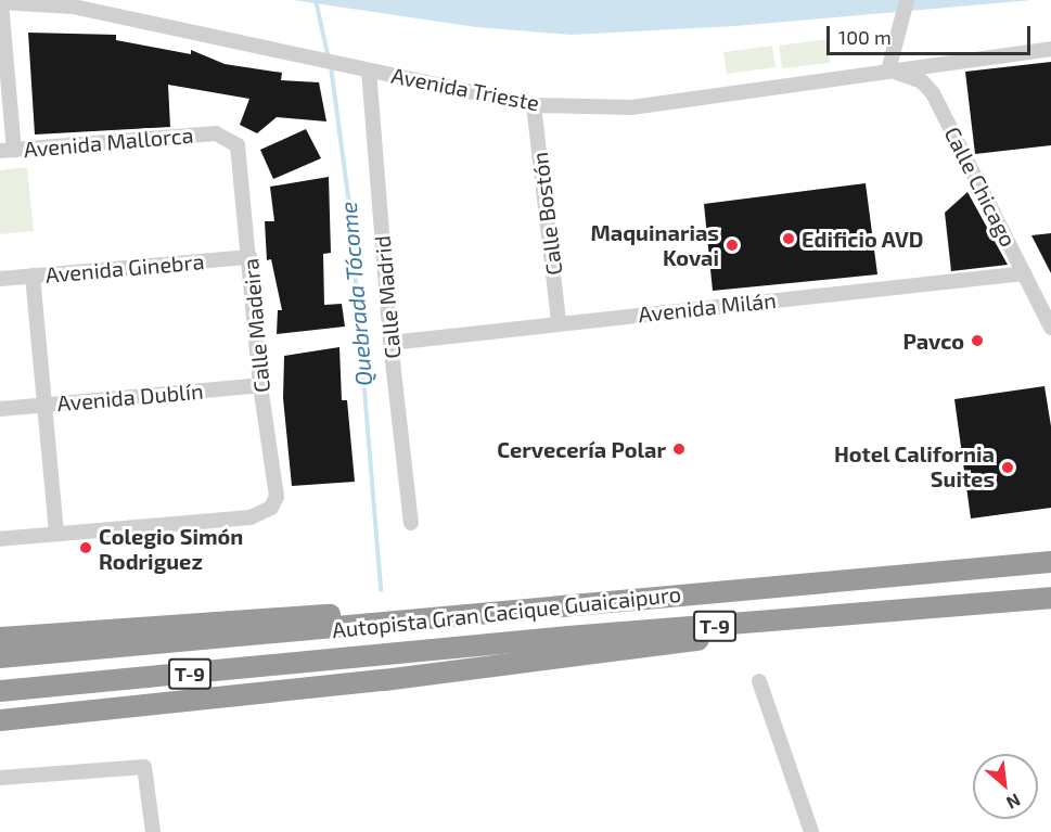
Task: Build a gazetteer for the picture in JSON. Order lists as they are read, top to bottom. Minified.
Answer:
{"streets":{"highway":["Autopista Gran Cacique Guaicaipuro","T-9"],"street":["Avenida Trieste","Avenida Mallorca","Calle Chicago","Calle Bostón","Avenida Ginebra","Calle Madrid","Avenida Milán","Calle Madeira","Avenida Dublín"]},"crossings":[["Avenida Trieste","Calle Chicago"],["Avenida Trieste","Calle Bostón"],["Avenida Trieste","Calle Madrid"],["Avenida Mallorca","Calle Madeira"],["Calle Chicago","Avenida Milán"],["Calle Bostón","Avenida Milán"],["Avenida Ginebra","Calle Madeira"],["Calle Madrid","Avenida Milán"],["Calle Madeira","Avenida Dublín"]],"water":["Quebrada Tócome"],"places":["Edificio AVD","Maquinarias Kovai","Pavco","Cervecería Polar","Hotel California Suites","Colegio Simón Rodriguez"],"scale_bar":"100 m","north":"bottom right"}
